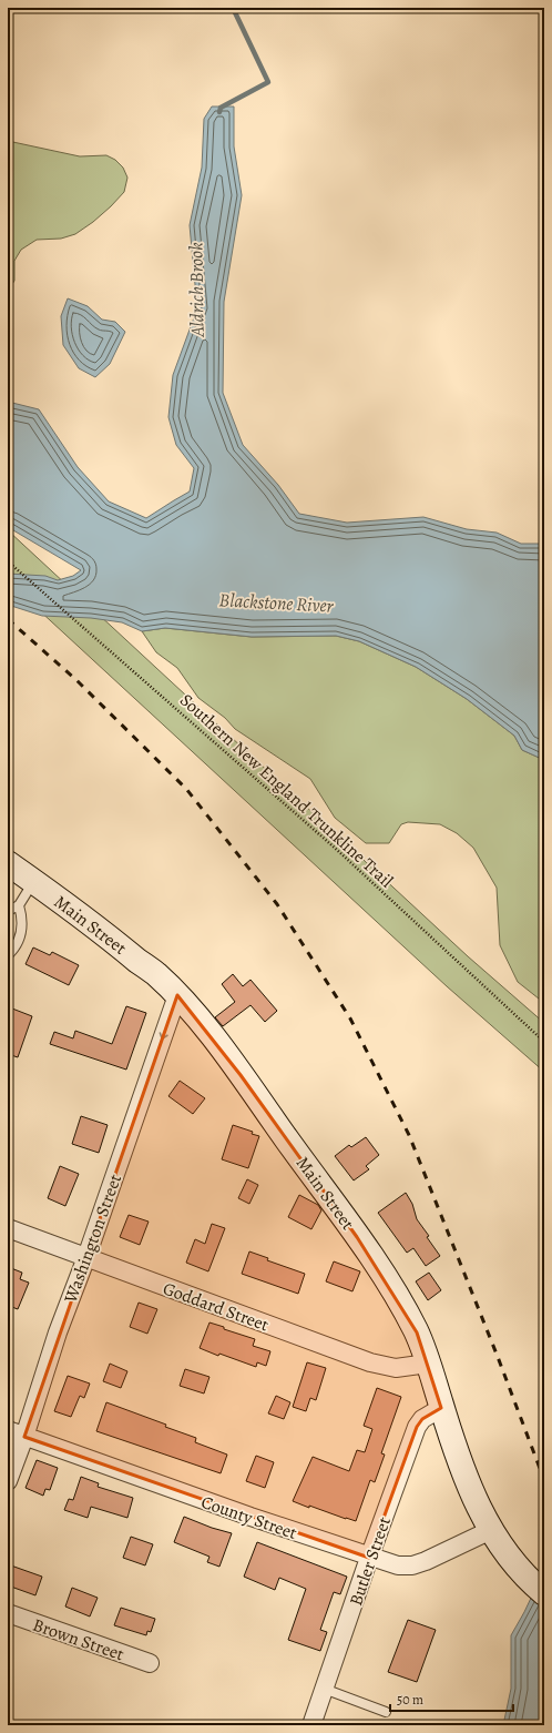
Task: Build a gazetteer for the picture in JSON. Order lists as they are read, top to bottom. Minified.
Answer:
{"streets":{"main road":["Main Street"],"street":["Washington Street","Goddard Street","County Street","Butler Street","Brown Street"],"path":["Southern New England Trunkline Trail"]},"crossings":[["Main Street","Washington Street"],["Main Street","Goddard Street"],["Main Street","County Street"],["Main Street","Butler Street"],["Washington Street","Goddard Street"],["Washington Street","County Street"],["County Street","Butler Street"]],"one_way":["Washington Street"],"water":["Aldrich Brook","Blackstone River"],"scale_bar":"50 m"}
